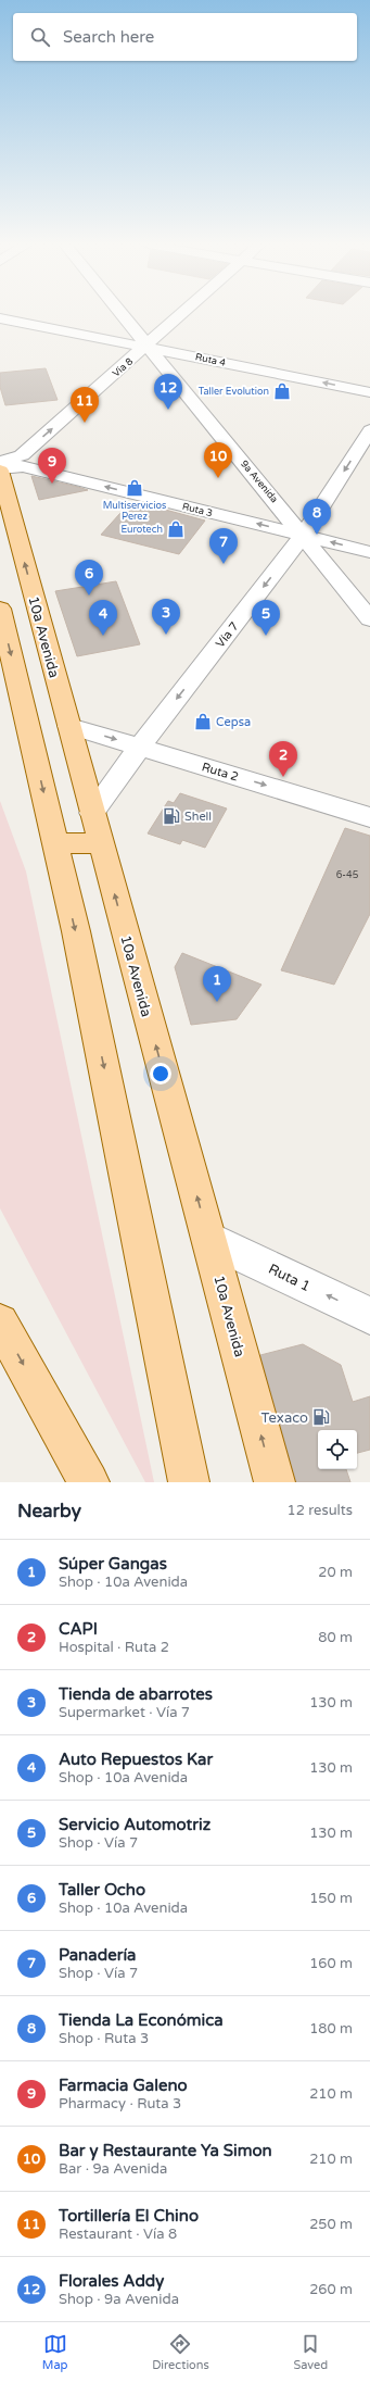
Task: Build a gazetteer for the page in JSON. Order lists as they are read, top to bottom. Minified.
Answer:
{"streets":{"main road":["10a Avenida"],"street":["Ruta 4","Vía 8","9a Avenida","Ruta 3","Vía 7","Ruta 2","Ruta 1"]},"crossings":[["Ruta 4","Vía 8"],["Ruta 4","9a Avenida"],["Vía 8","9a Avenida"],["9a Avenida","Ruta 3"],["9a Avenida","Vía 7"],["Ruta 3","Vía 7"],["Ruta 3","10a Avenida"],["Vía 7","10a Avenida"],["Vía 7","Ruta 2"],["10a Avenida","Ruta 2"],["10a Avenida","Ruta 1"]],"one_way":["Ruta 4","Vía 8","Ruta 3","Vía 7","Ruta 2","Ruta 1"],"places":{"shop":["Taller Evolution","Multiservicios Perez","Eurotech","Cepsa"],"fuel station":["Shell","Texaco"]},"house_numbers":["6-45"],"page":{"search":"Search here","pins":["12","11","10","9","8","7","6","3","4","5","2","1"],"heading":["Nearby","12 results"],"list":[{"mark":"1","name":"Súper Gangas","note":"Shop · 10a Avenida","value":"20 m"},{"mark":"2","name":"CAPI","note":"Hospital · Ruta 2","value":"80 m"},{"mark":"3","name":"Tienda de abarrotes","note":"Supermarket · Vía 7","value":"130 m"},{"mark":"4","name":"Auto Repuestos Kar","note":"Shop · 10a Avenida","value":"130 m"},{"mark":"5","name":"Servicio Automotriz","note":"Shop · Vía 7","value":"130 m"},{"mark":"6","name":"Taller Ocho","note":"Shop · 10a Avenida","value":"150 m"},{"mark":"7","name":"Panadería","note":"Shop · Vía 7","value":"160 m"},{"mark":"8","name":"Tienda La Económica","note":"Shop · Ruta 3","value":"180 m"},{"mark":"9","name":"Farmacia Galeno","note":"Pharmacy · Ruta 3","value":"210 m"},{"mark":"10","name":"Bar y Restaurante Ya Simon","note":"Bar · 9a Avenida","value":"210 m"},{"mark":"11","name":"Tortillería El Chino","note":"Restaurant · Vía 8","value":"250 m"},{"mark":"12","name":"Florales Addy","note":"Shop · 9a Avenida","value":"260 m"}],"nav":["Map","Directions","Saved"]}}
